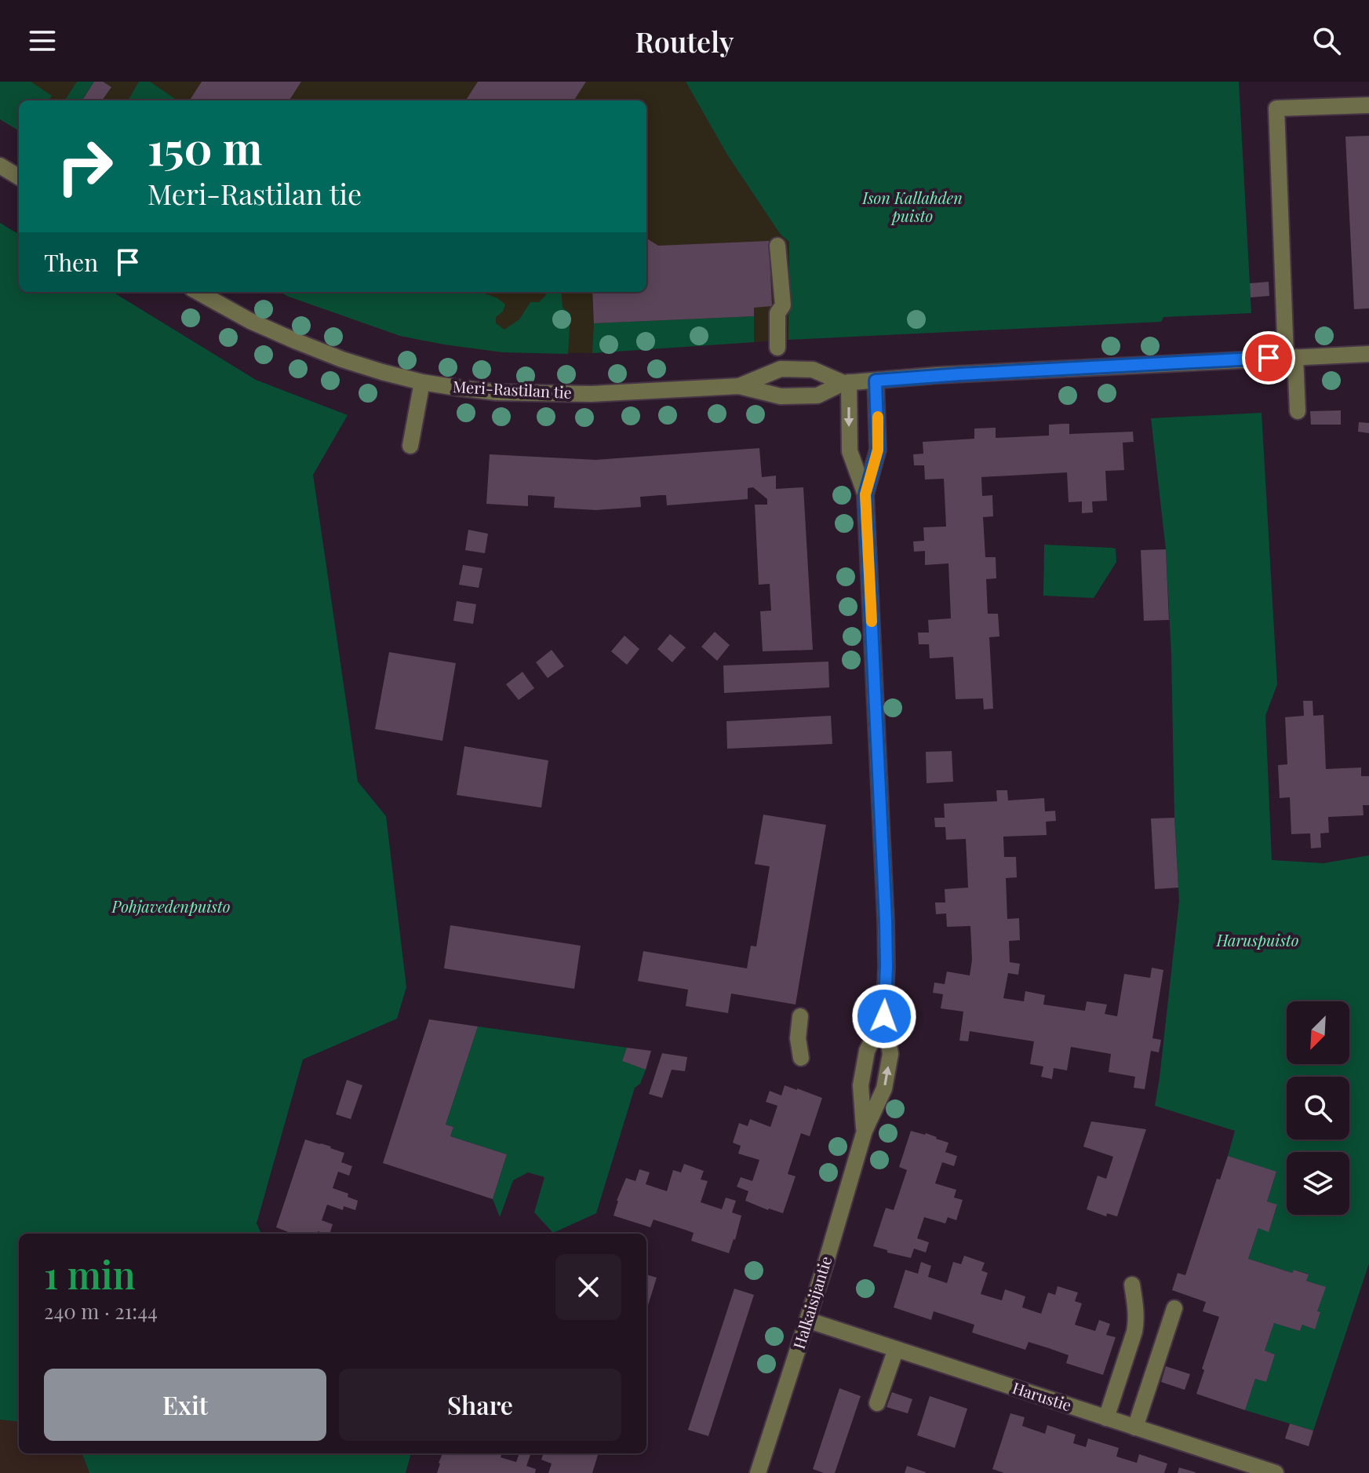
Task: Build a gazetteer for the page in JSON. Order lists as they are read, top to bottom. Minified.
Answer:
{"streets":{"street":["Meri-Rastilan tie","Halkaisijantie","Harustie"]},"crossings":[["Meri-Rastilan tie","Halkaisijantie"],["Halkaisijantie","Harustie"]],"parks":["Ison Kallahden puisto","Pohjavedenpuisto","Haruspuisto"],"north":"bottom left","page":{"header":"Routely","turn":["150 m","Meri-Rastilan tie"],"then":"Then","heading":["1 min","240 m · 21:44"],"buttons":["Exit","Share"]}}
